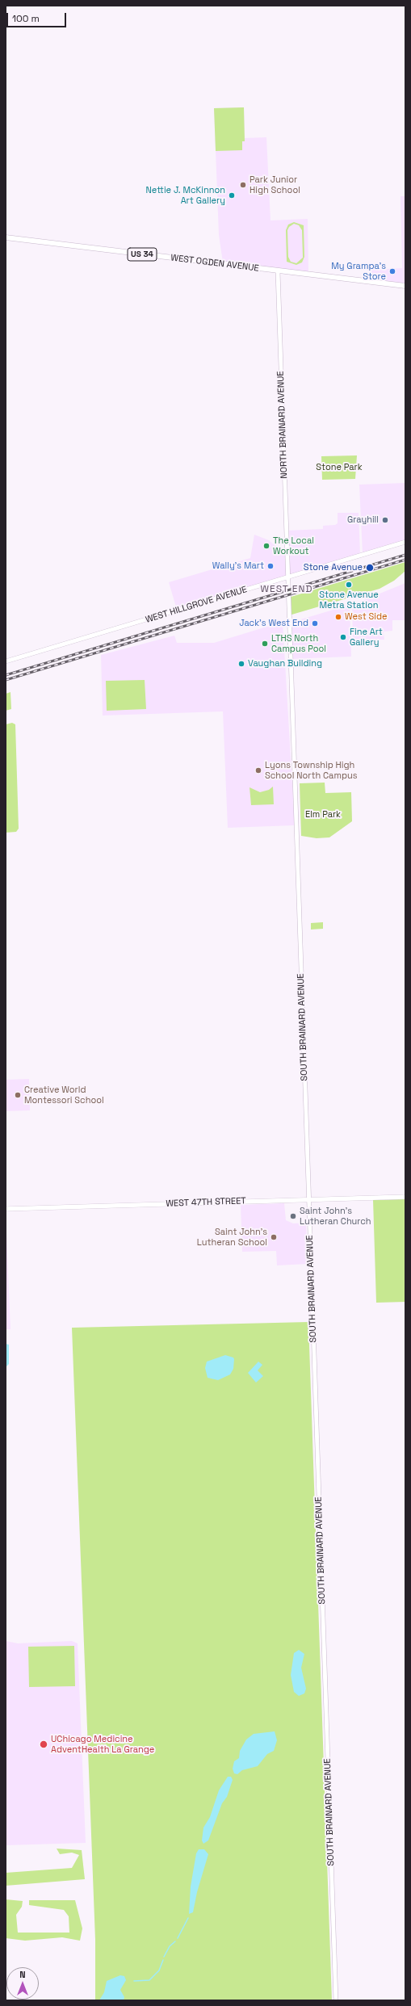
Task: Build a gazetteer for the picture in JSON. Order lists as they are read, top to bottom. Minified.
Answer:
{"streets":{"main road":["US 34","WEST OGDEN AVENUE","WEST 47TH STREET"],"street":["NORTH BRAINARD AVENUE","WEST HILLGROVE AVENUE","SOUTH BRAINARD AVENUE"]},"crossings":[["WEST OGDEN AVENUE","NORTH BRAINARD AVENUE"],["NORTH BRAINARD AVENUE","WEST HILLGROVE AVENUE"],["NORTH BRAINARD AVENUE","SOUTH BRAINARD AVENUE"],["WEST HILLGROVE AVENUE","SOUTH BRAINARD AVENUE"],["SOUTH BRAINARD AVENUE","WEST 47TH STREET"]],"districts":["WEST END"],"parks":["Stone Park","Elm Park"],"places":["Park Junior High School","Nettie J. McKinnon Art Gallery","My Grampa's Store","Grayhill","The Local Workout","Wally's Mart","Stone Avenue","Stone Avenue Metra Station","West Side","Jack's West End","Fine Art Gallery","LTHS North Campus Pool","Vaughan Building","Lyons Township High School North Campus","Creative World Montessori School","Saint John's Lutheran Church","Saint John's Lutheran School","UChicago Medicine AdventHealth La Grange"],"scale_bar":"100 m","north":"top"}
